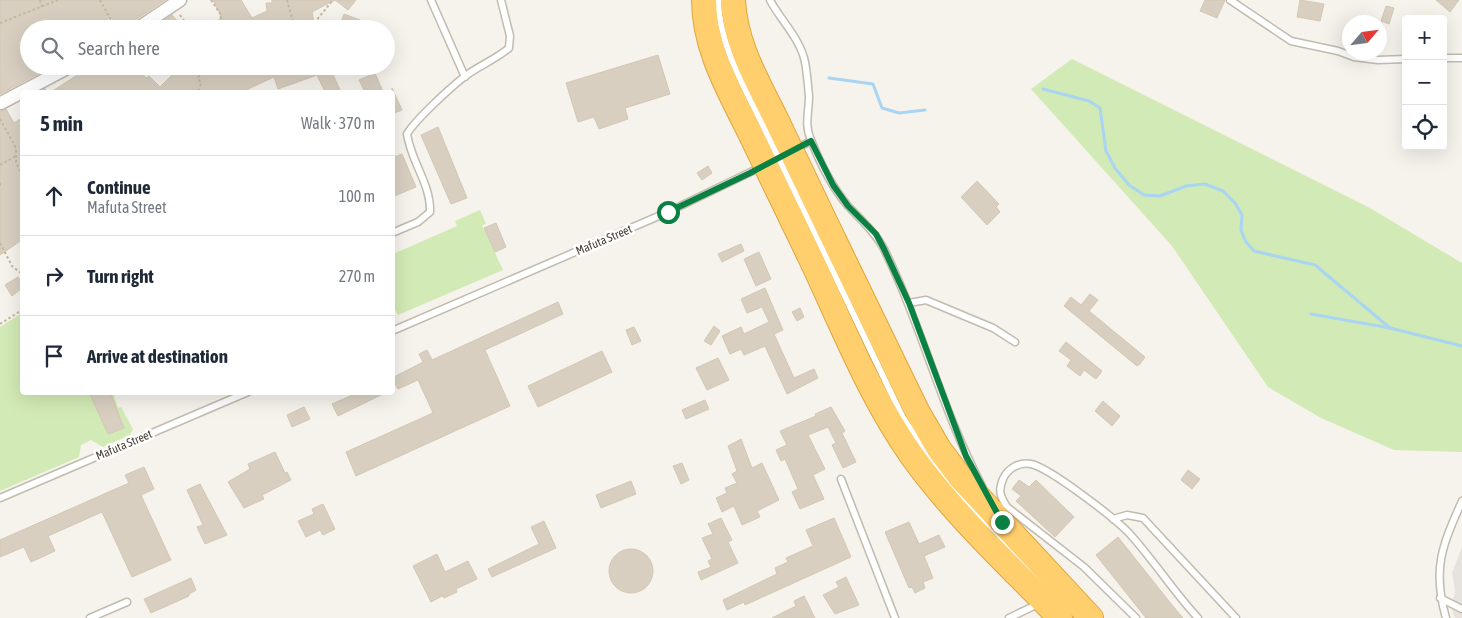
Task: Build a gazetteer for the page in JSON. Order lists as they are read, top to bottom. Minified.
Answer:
{"streets":{"lane":["Mafuta Street"]},"north":"top right","page":{"map_buttons":["+","−"],"search":"Search here","heading":["5 min","Walk · 370 m"],"list":[["Continue","Mafuta Street","100 m"],["Turn right","270 m"],"Arrive at destination"]}}
